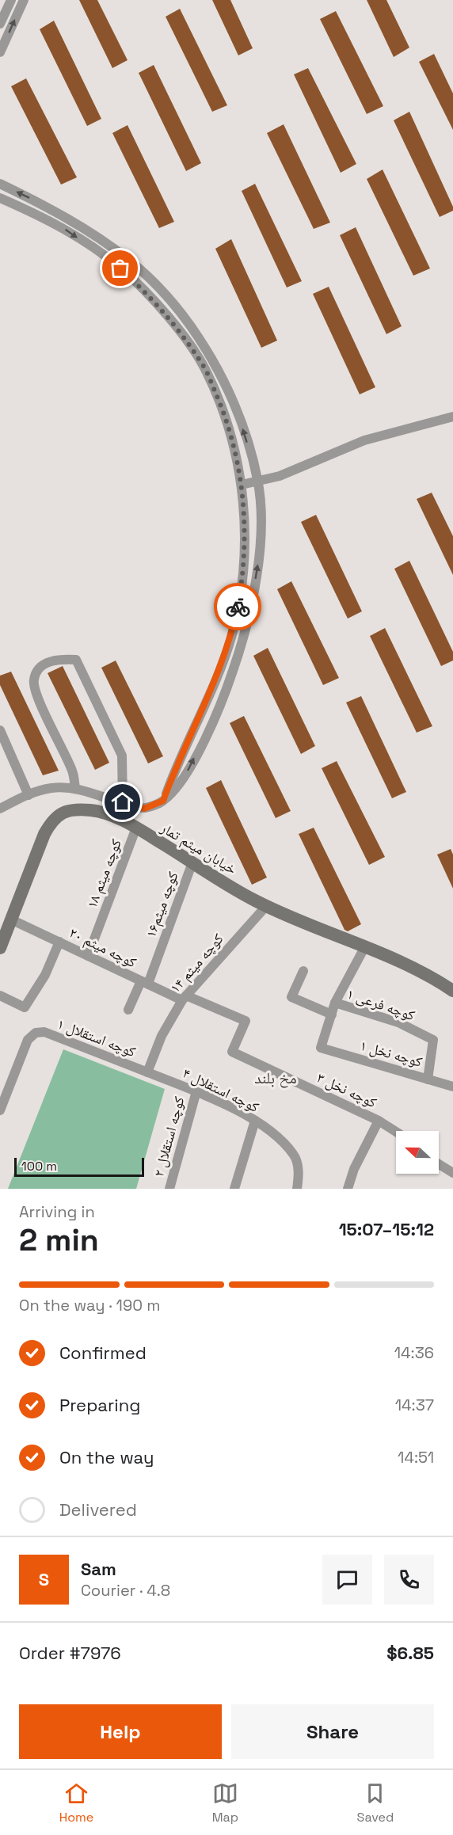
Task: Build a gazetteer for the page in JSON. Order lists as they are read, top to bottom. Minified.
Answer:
{"streets":{"street":["خیابان میثم تمار","کوچه میثم ۱۸","کوچه میثم۱۶","کوچه میثم ۲۰","کوچه میثم ۱۴","کوچه فرعی ۱","کوچه استقلال ۱","کوچه نخل ۱","کوچه استقلال ۴","کوچه نخل ۳","کوچه استقلال ۲"]},"crossings":[["خیابان میثم تمار","کوچه میثم ۱۸"],["خیابان میثم تمار","کوچه میثم۱۶"],["خیابان میثم تمار","کوچه میثم ۲۰"],["خیابان میثم تمار","کوچه میثم ۱۴"],["کوچه میثم ۱۸","کوچه میثم ۲۰"],["کوچه میثم۱۶","کوچه میثم ۲۰"],["کوچه میثم ۲۰","کوچه میثم ۱۴"],["کوچه میثم ۲۰","کوچه نخل ۳"],["کوچه میثم ۱۴","کوچه استقلال ۱"],["کوچه میثم ۱۴","کوچه استقلال ۴"],["کوچه میثم ۱۴","کوچه نخل ۳"],["کوچه فرعی ۱","کوچه نخل ۱"],["کوچه استقلال ۱","کوچه استقلال ۴"],["کوچه استقلال ۴","کوچه استقلال ۲"]],"districts":["مخ بلند"],"scale_bar":"100 m","north":"left","page":{"scale":"100 m","heading":["2 min","Arriving in","15:07–15:12"],"panel":["Sam","Courier · 4.8","Order #7976","$6.85"],"bar":"On the way · 190 m","list":[["Confirmed","14:36"],["Preparing","14:37"],["On the way","14:51"],"Delivered"],"round":"S","buttons":["Help","Share"],"tabs":["Home","Map","Saved"]}}
